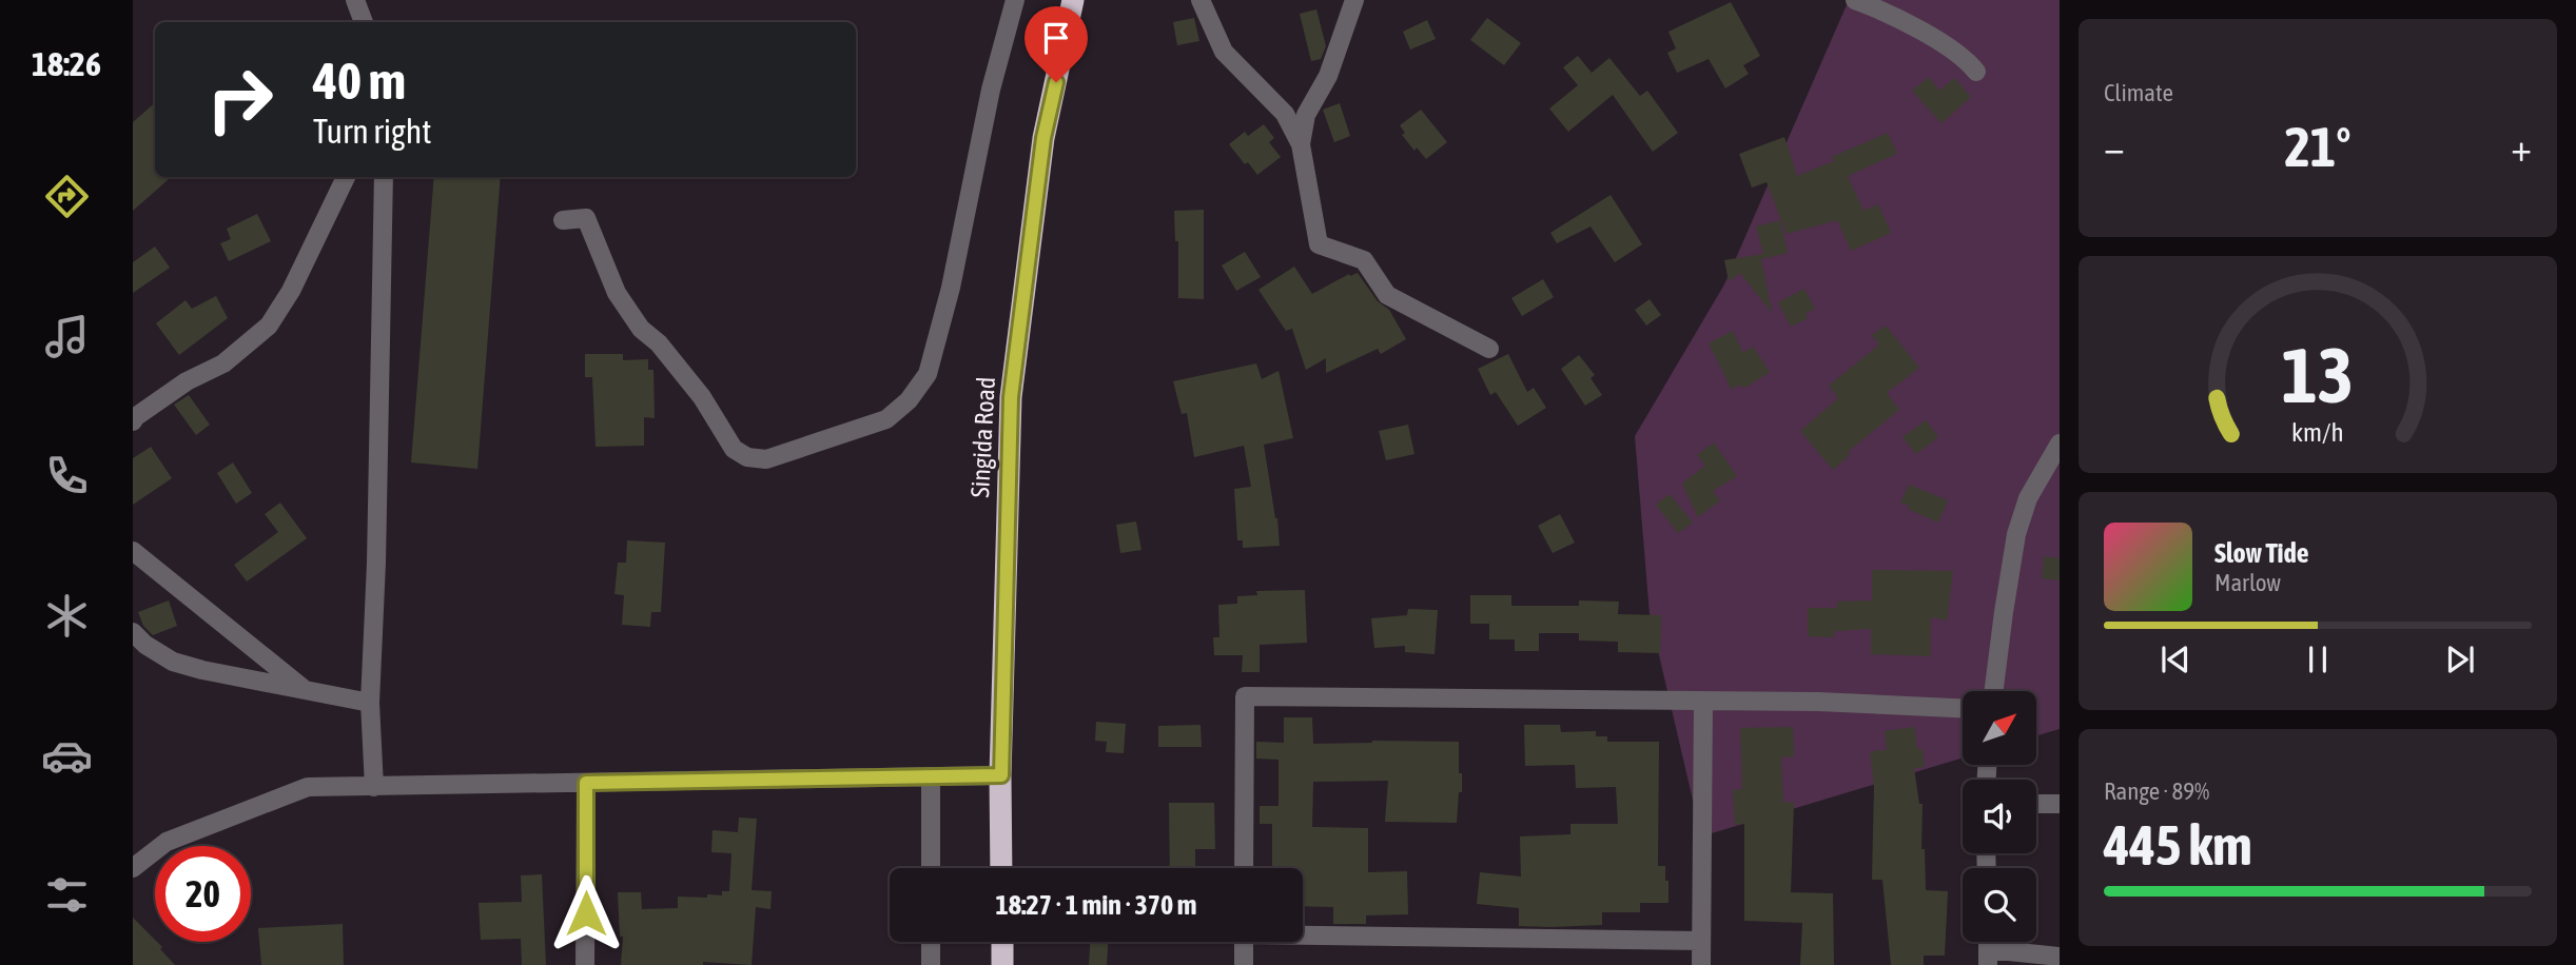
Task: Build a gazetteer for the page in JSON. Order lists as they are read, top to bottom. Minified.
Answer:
{"streets":{"highway":["Singida Road"]},"north":"top right","page":{"tabs":"18:26","tile":["Climate",["Range · 89%","445 km"]],"turn":["40 m","Turn right"],"heat":["−","21°","+"],"song":["Slow Tide","Marlow"],"limit":"20","trip":"18:27 · 1 min · 370 m","gauge":["13","km/h"]}}
